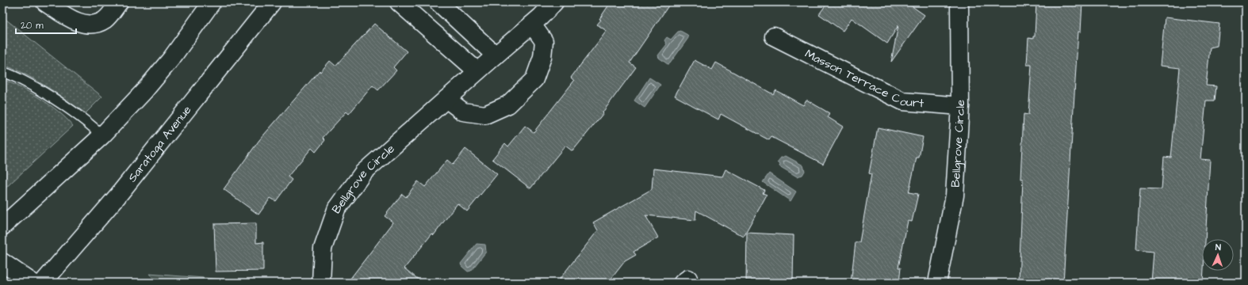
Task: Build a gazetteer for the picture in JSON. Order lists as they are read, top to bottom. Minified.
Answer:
{"streets":{"main road":["Masson Terrace Court","Bellgrove Circle","Saratoga Avenue"]},"crossings":[["Masson Terrace Court","Bellgrove Circle"]],"scale_bar":"20 m","north":"top"}
